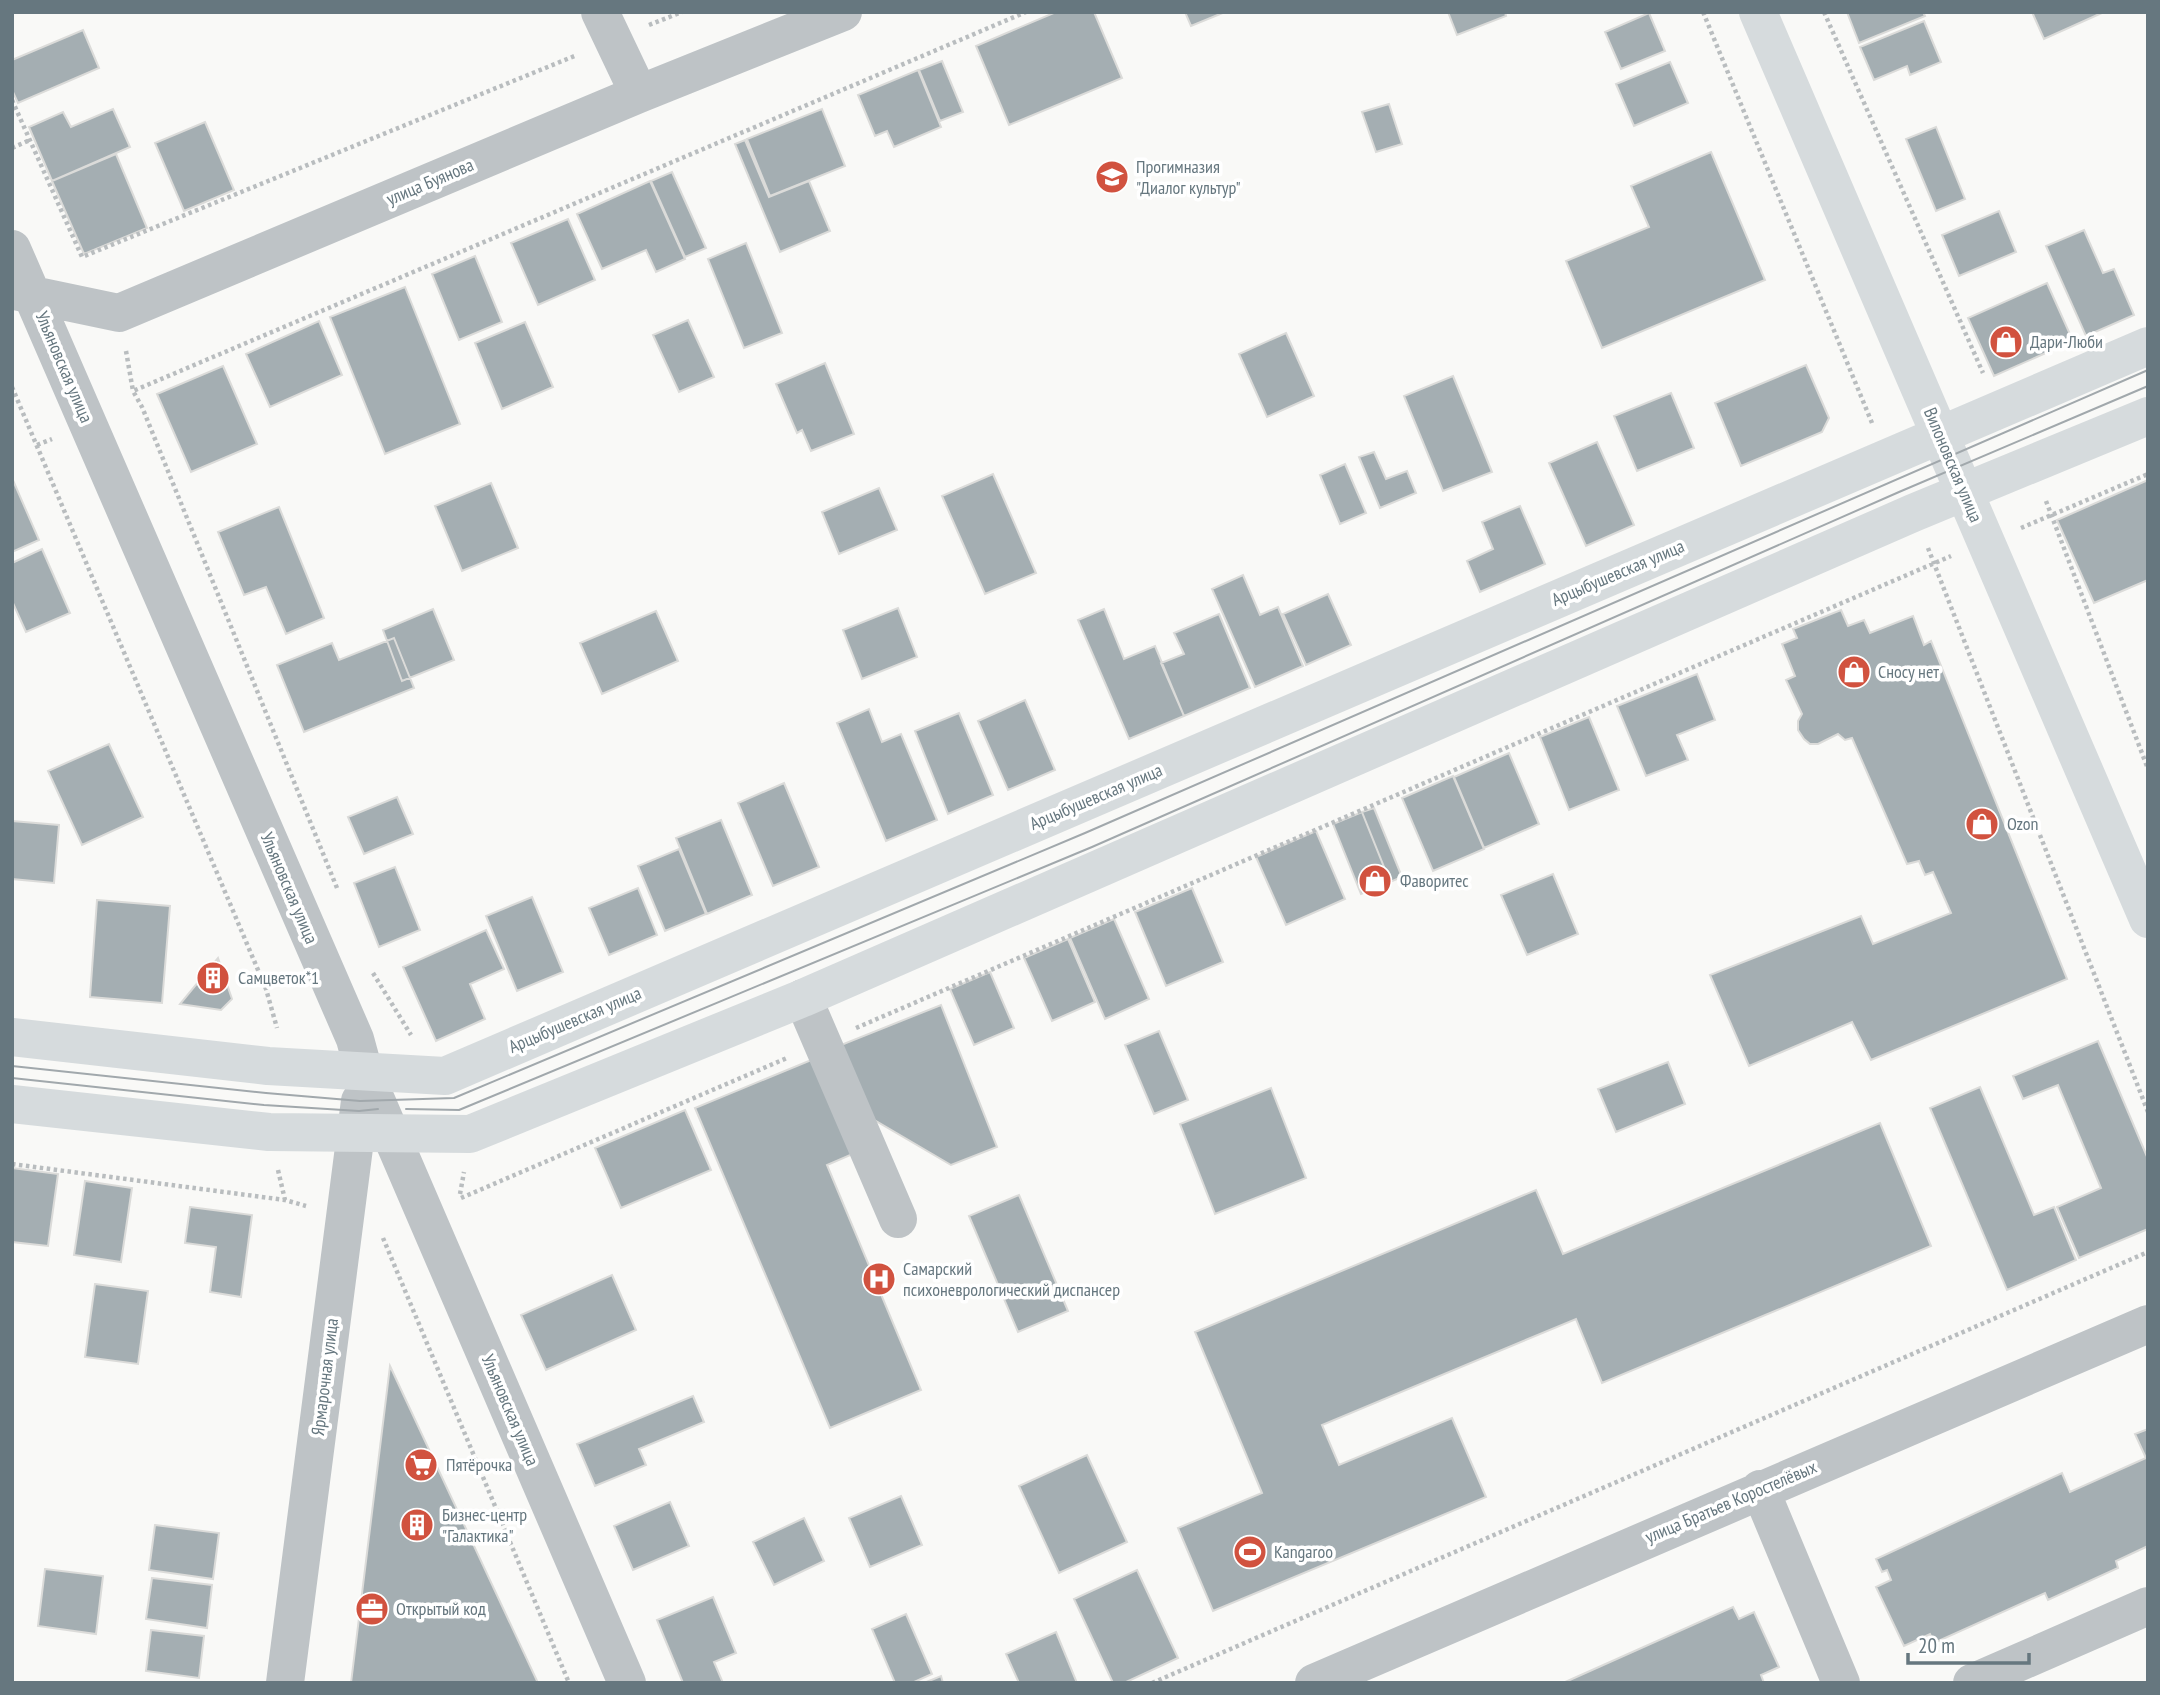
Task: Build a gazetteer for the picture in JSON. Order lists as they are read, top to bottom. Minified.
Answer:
{"streets":{"main road":["Вилоновская улица","Арцыбушевская улица"],"street":["улица Буянова","Ульяновская улица","Ярмарочная улица","улица Братьев Коростелёвых"]},"crossings":[["улица Буянова","Ульяновская улица"],["Ульяновская улица","Арцыбушевская улица"],["Ульяновская улица","Ярмарочная улица"],["Вилоновская улица","Арцыбушевская улица"],["Арцыбушевская улица","Ярмарочная улица"]],"places":{"school or university":["Прогимназия \"Диалог культур\""],"shop":["Дари-Люби","Сносу нет","Ozon","Фаворитес"],"building":["Самцветок*1","Бизнес-центр \"Галактика\""],"hospital":["Самарский психоневрологический диспансер"],"supermarket":["Пятёрочка"],"sports":["Kangaroo"],"office":["Открытый код"]},"scale_bar":"20 m"}
